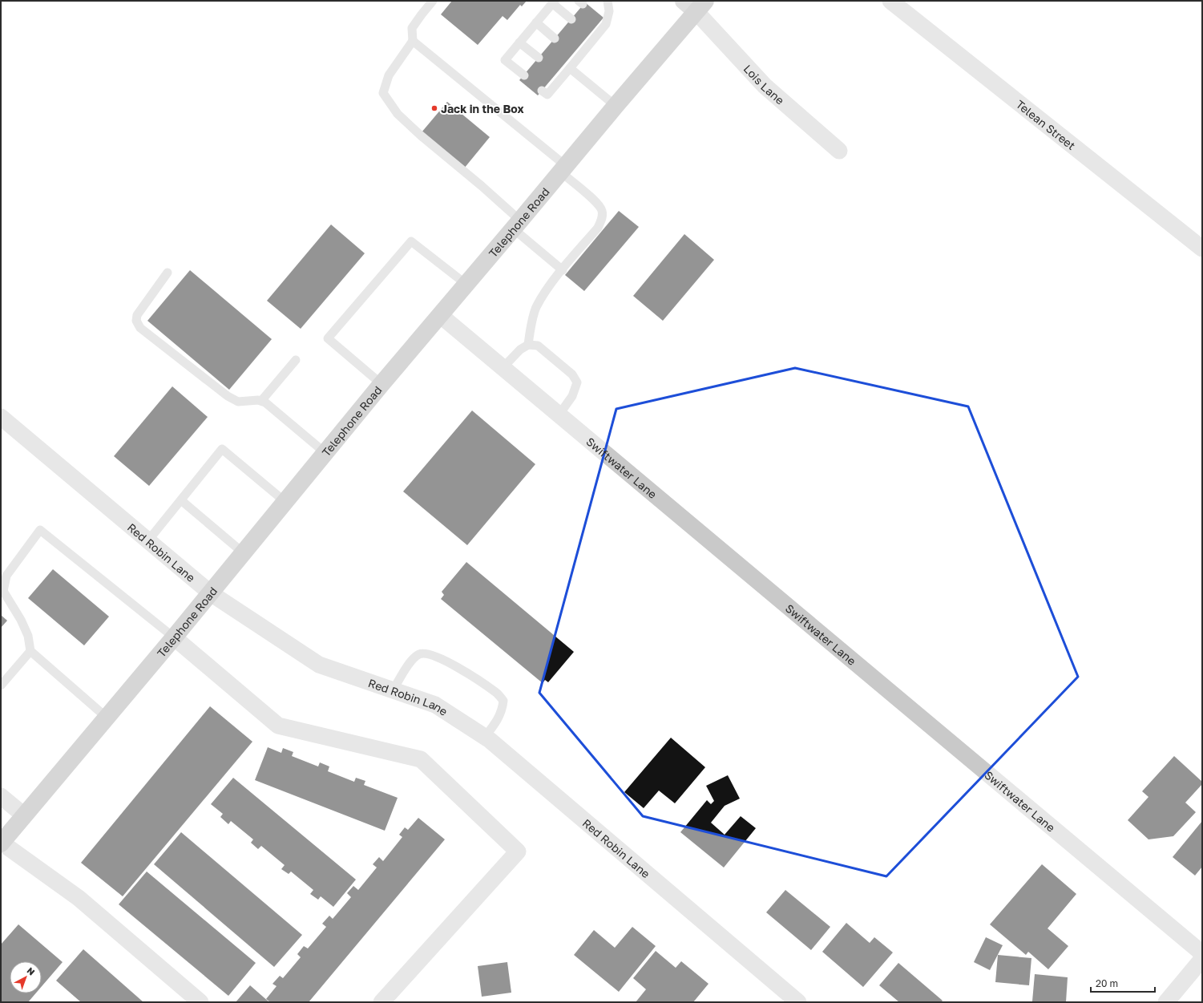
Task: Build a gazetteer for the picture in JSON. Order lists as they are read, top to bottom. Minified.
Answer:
{"streets":{"main road":["Telephone Road"],"street":["Lois Lane","Telean Street","Swiftwater Lane","Red Robin Lane"]},"crossings":[["Lois Lane","Telephone Road"],["Telephone Road","Swiftwater Lane"],["Telephone Road","Red Robin Lane"]],"places":["Jack in the Box"],"scale_bar":"20 m","north":"top right"}
